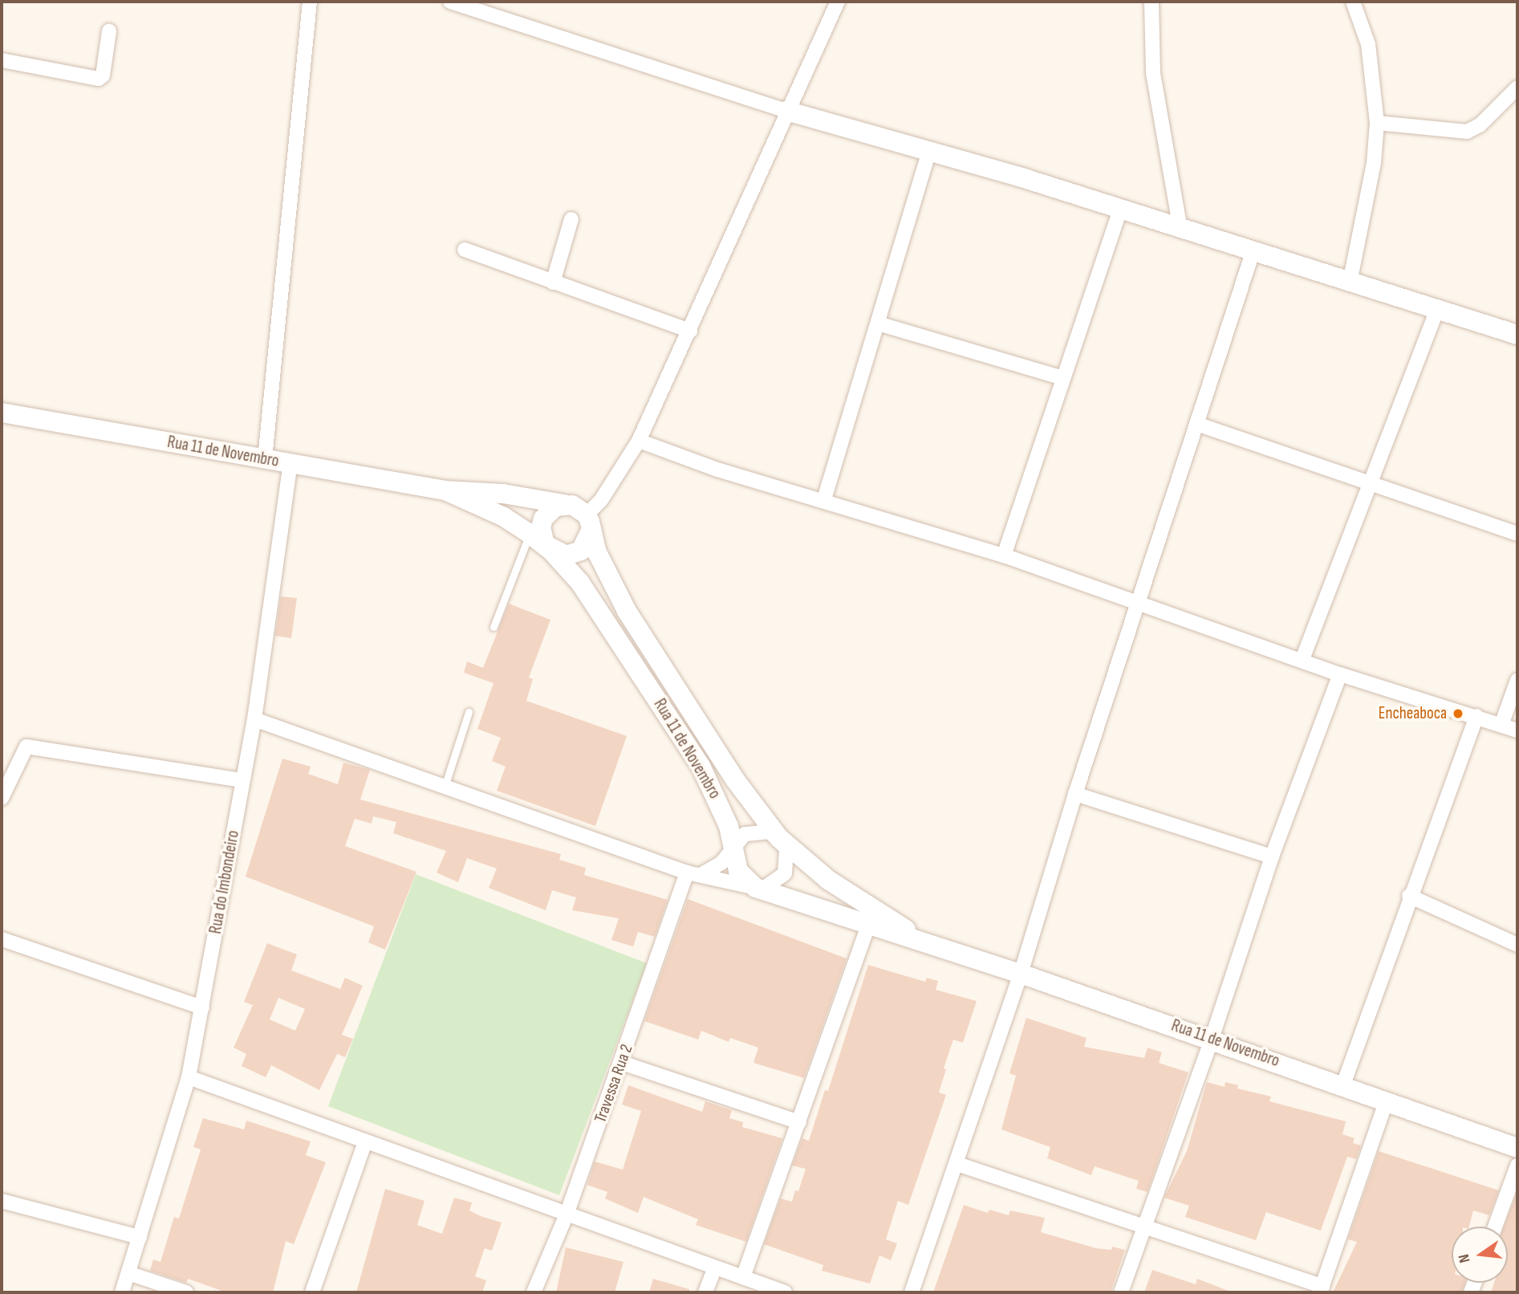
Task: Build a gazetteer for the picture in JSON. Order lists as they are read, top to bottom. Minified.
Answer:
{"streets":{"main road":["Rua 11 de Novembro"],"street":["Rua do Imbondeiro","Travessa Rua 2"]},"crossings":[["Rua 11 de Novembro","Rua do Imbondeiro"]],"places":["Encheaboca"],"north":"left"}
